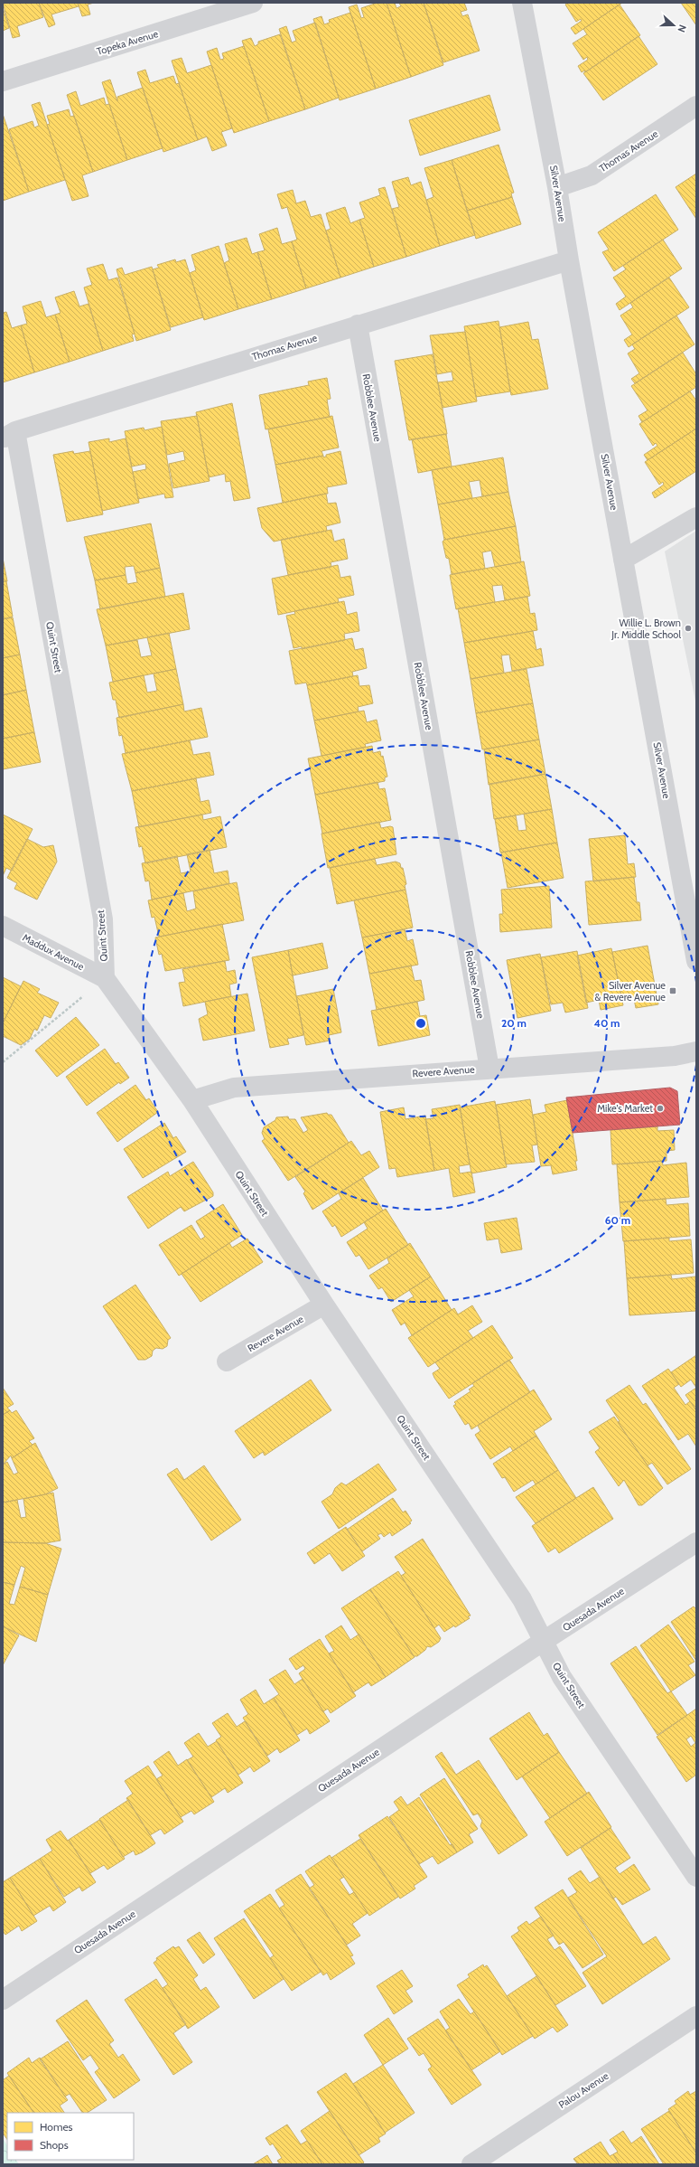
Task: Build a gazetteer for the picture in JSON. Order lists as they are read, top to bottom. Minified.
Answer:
{"streets":{"street":["Topeka Avenue","Thomas Avenue","Silver Avenue","Robblee Avenue","Quint Street","Maddux Avenue","Revere Avenue","Quesada Avenue","Palou Avenue"]},"crossings":[["Thomas Avenue","Silver Avenue"],["Thomas Avenue","Robblee Avenue"],["Thomas Avenue","Quint Street"],["Robblee Avenue","Revere Avenue"],["Quint Street","Maddux Avenue"],["Quint Street","Revere Avenue"],["Quint Street","Quesada Avenue"]],"places":{"other":["Willie L. Brown Jr. Middle School","Mike's Market"],"transit":["Silver Avenue & Revere Avenue"]},"legend":["Homes","Shops"],"north":"right","rings":["20 m","40 m","60 m"]}
